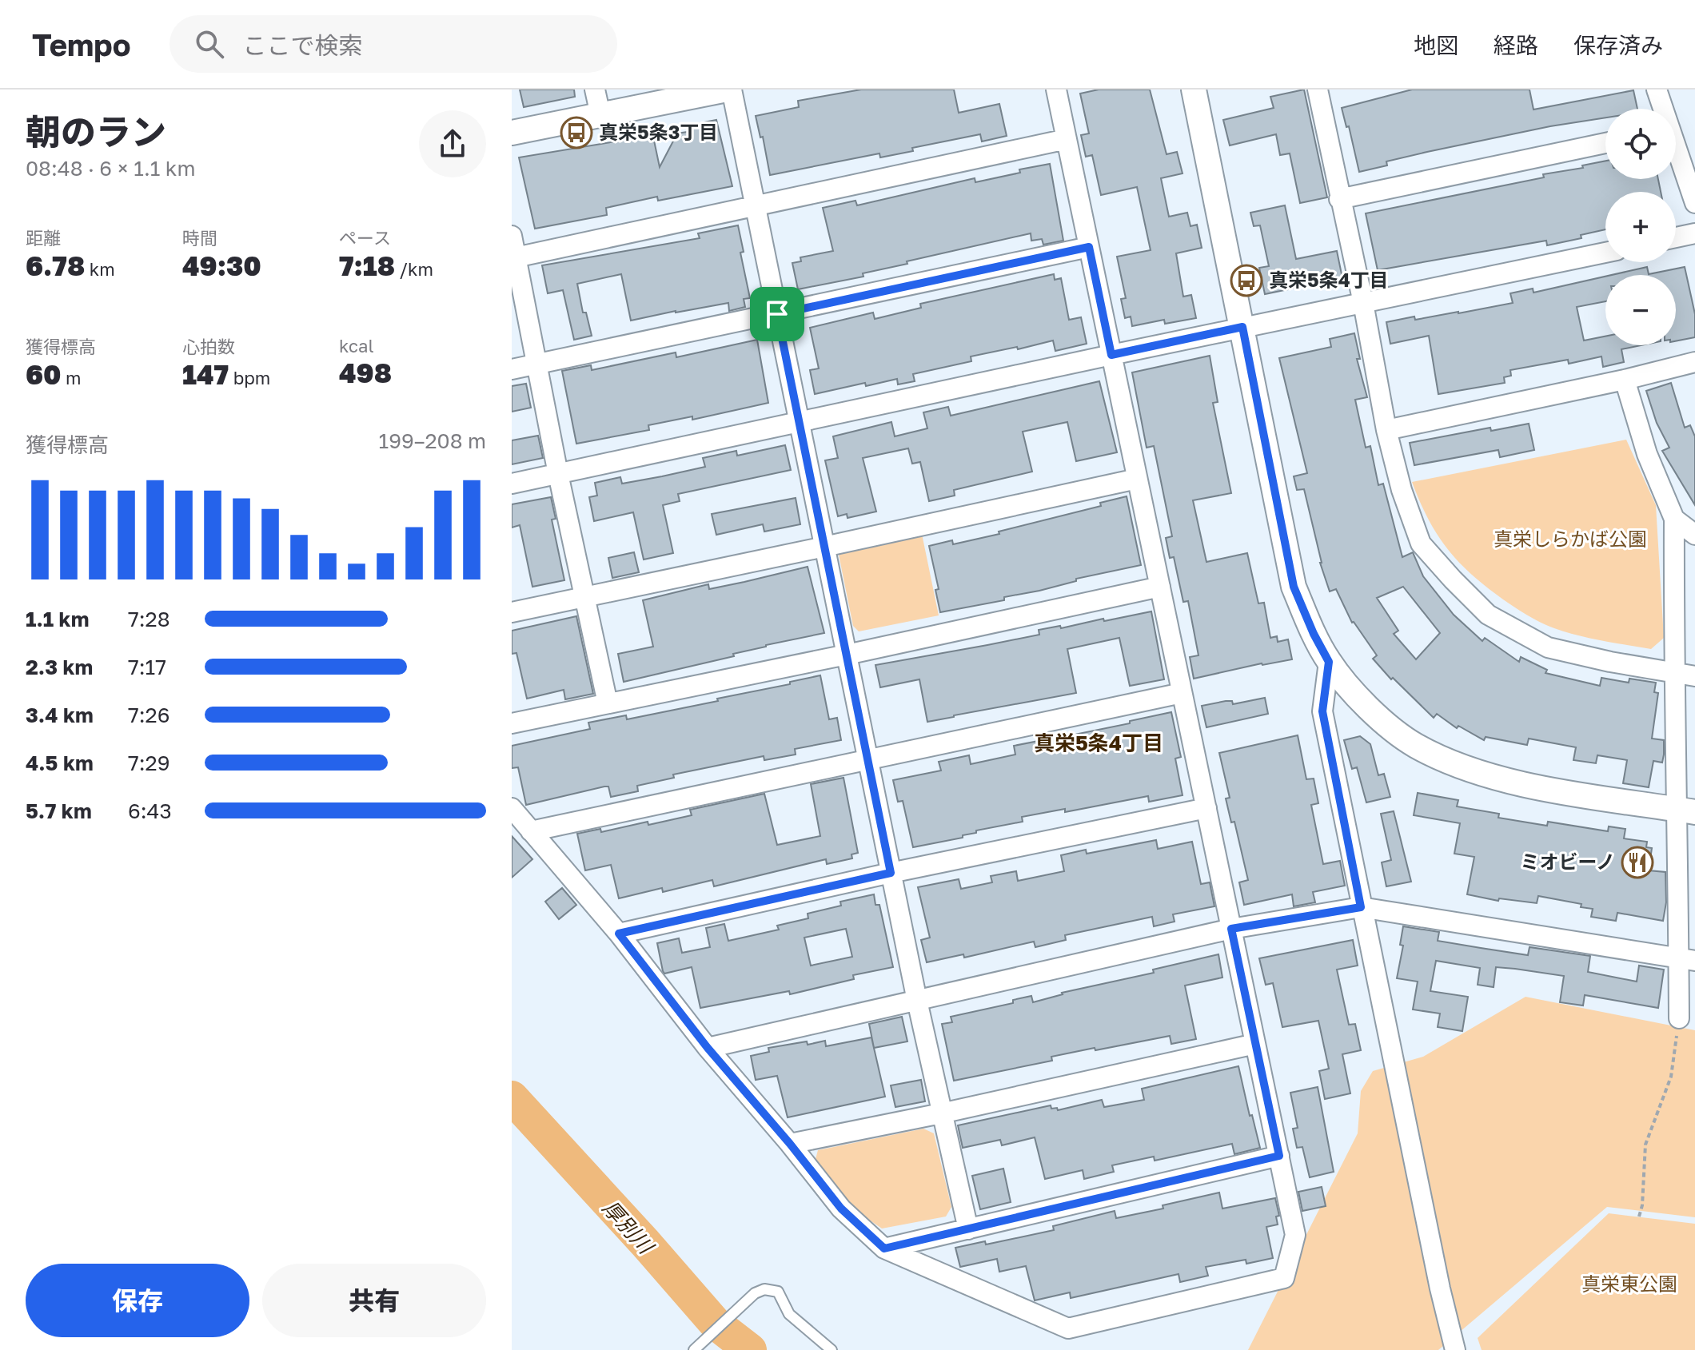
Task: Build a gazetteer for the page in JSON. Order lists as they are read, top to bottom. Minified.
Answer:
{"districts":["真栄5条4丁目"],"water":["厚別川"],"parks":["真栄しらかば公園","真栄東公園"],"places":{"bus stop":["真栄5条3丁目","真栄5条4丁目"],"restaurant":["ミオビーノ"]},"page":{"header":"Tempo","search":"ここで検索","nav":["地図","経路","保存済み"],"heading":["朝のラン","08:48 · 6 × 1.1 km"],"map_buttons":["+","−"],"stats":[["距離","6.78 km"],["時間","49:30"],["ペース","7:18 /km"],["獲得標高","60 m"],["心拍数","147 bpm"],["kcal","498"]],"chart":["獲得標高","199–208 m"],"list":[{"name":"1.1 km","note":"7:28"},{"name":"2.3 km","note":"7:17"},{"name":"3.4 km","note":"7:26"},{"name":"4.5 km","note":"7:29"},{"name":"5.7 km","note":"6:43"}],"buttons":["保存","共有"]}}
